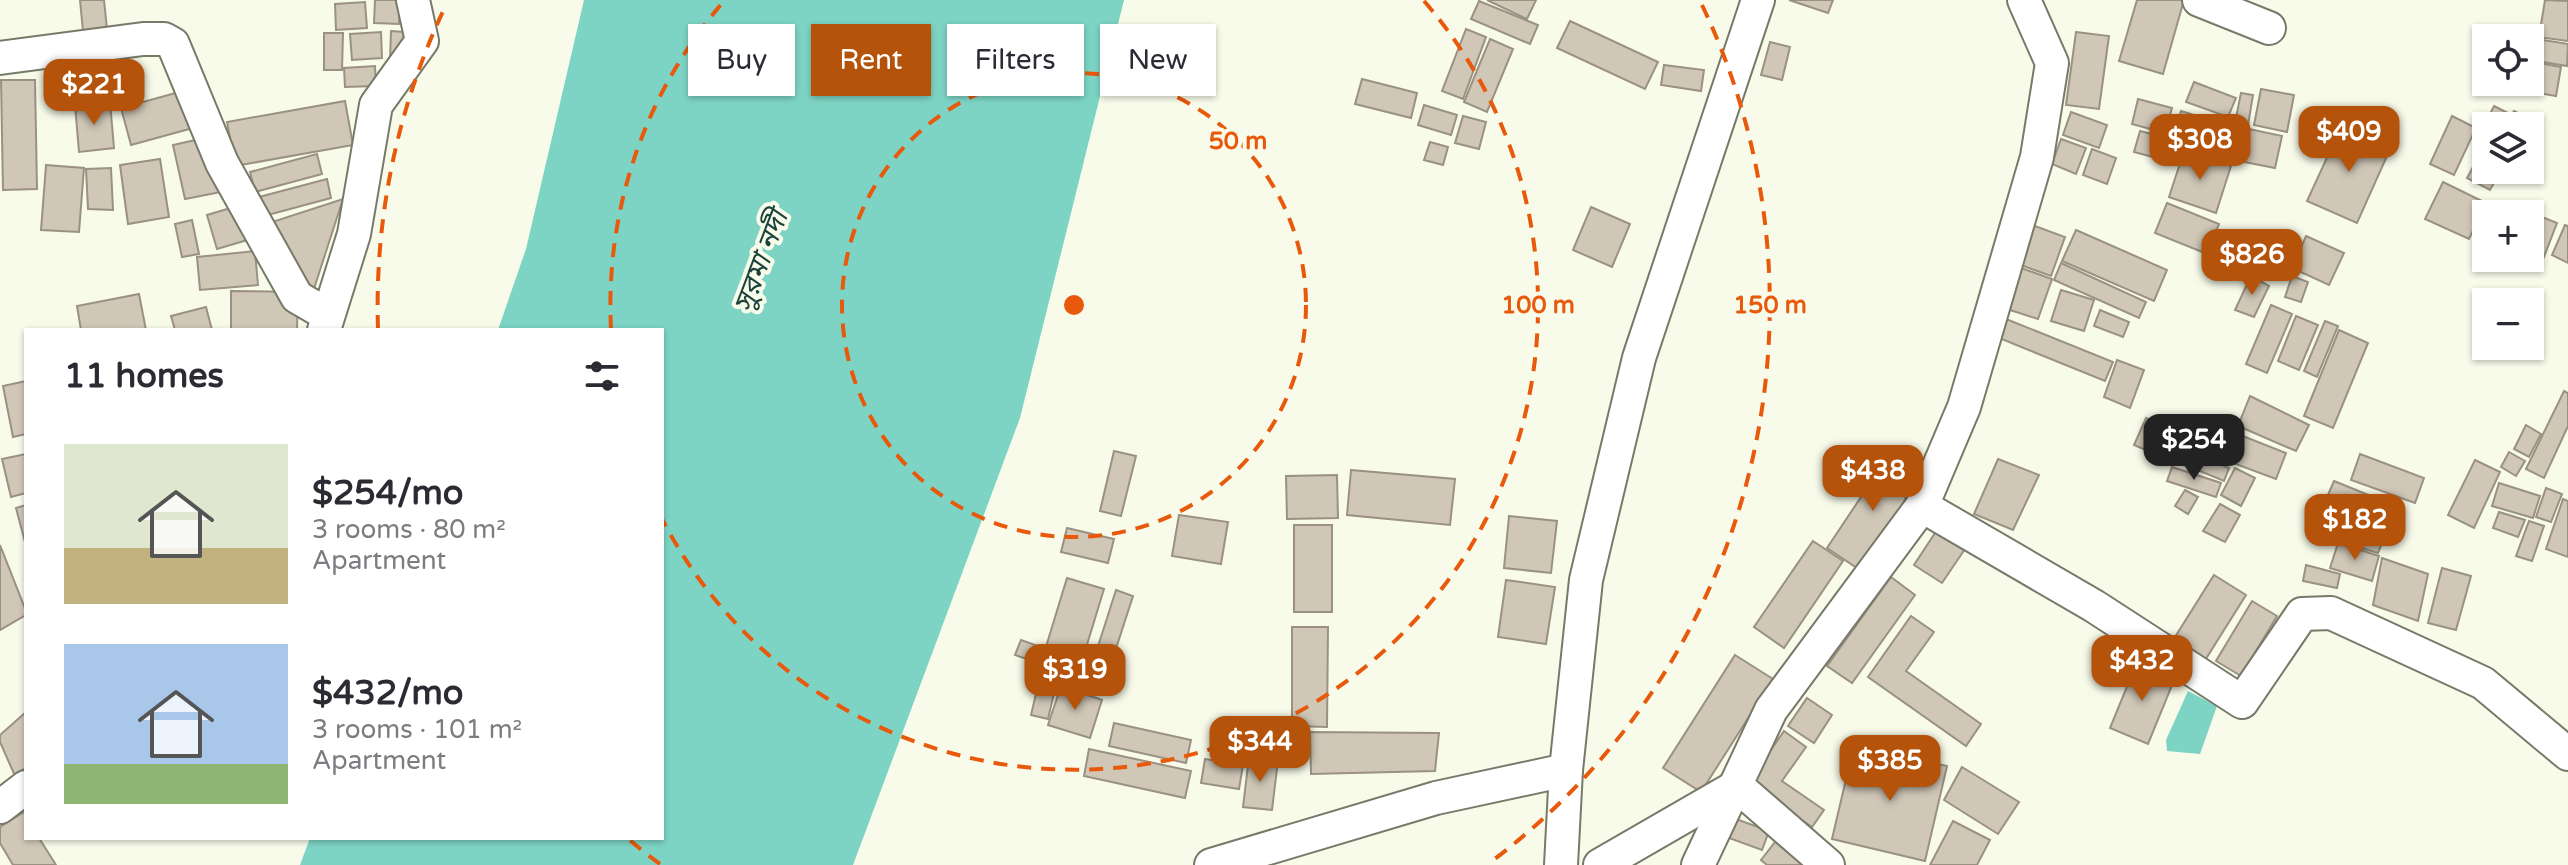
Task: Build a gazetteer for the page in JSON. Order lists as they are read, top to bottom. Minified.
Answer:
{"water":["সুরমা নদী"],"page":{"map_buttons":["+","−"],"chip":["Buy","Rent","Filters","New"],"price":["$221","$409","$308","$826","$254","$438","$182","$432","$319","$344","$385"],"heading":"11 homes","list":[{"name":"$254/mo","note":"3 rooms · 80 m² · Apartment"},{"name":"$432/mo","note":"3 rooms · 101 m² · Apartment"}]},"rings":["50 m","100 m","150 m"]}
